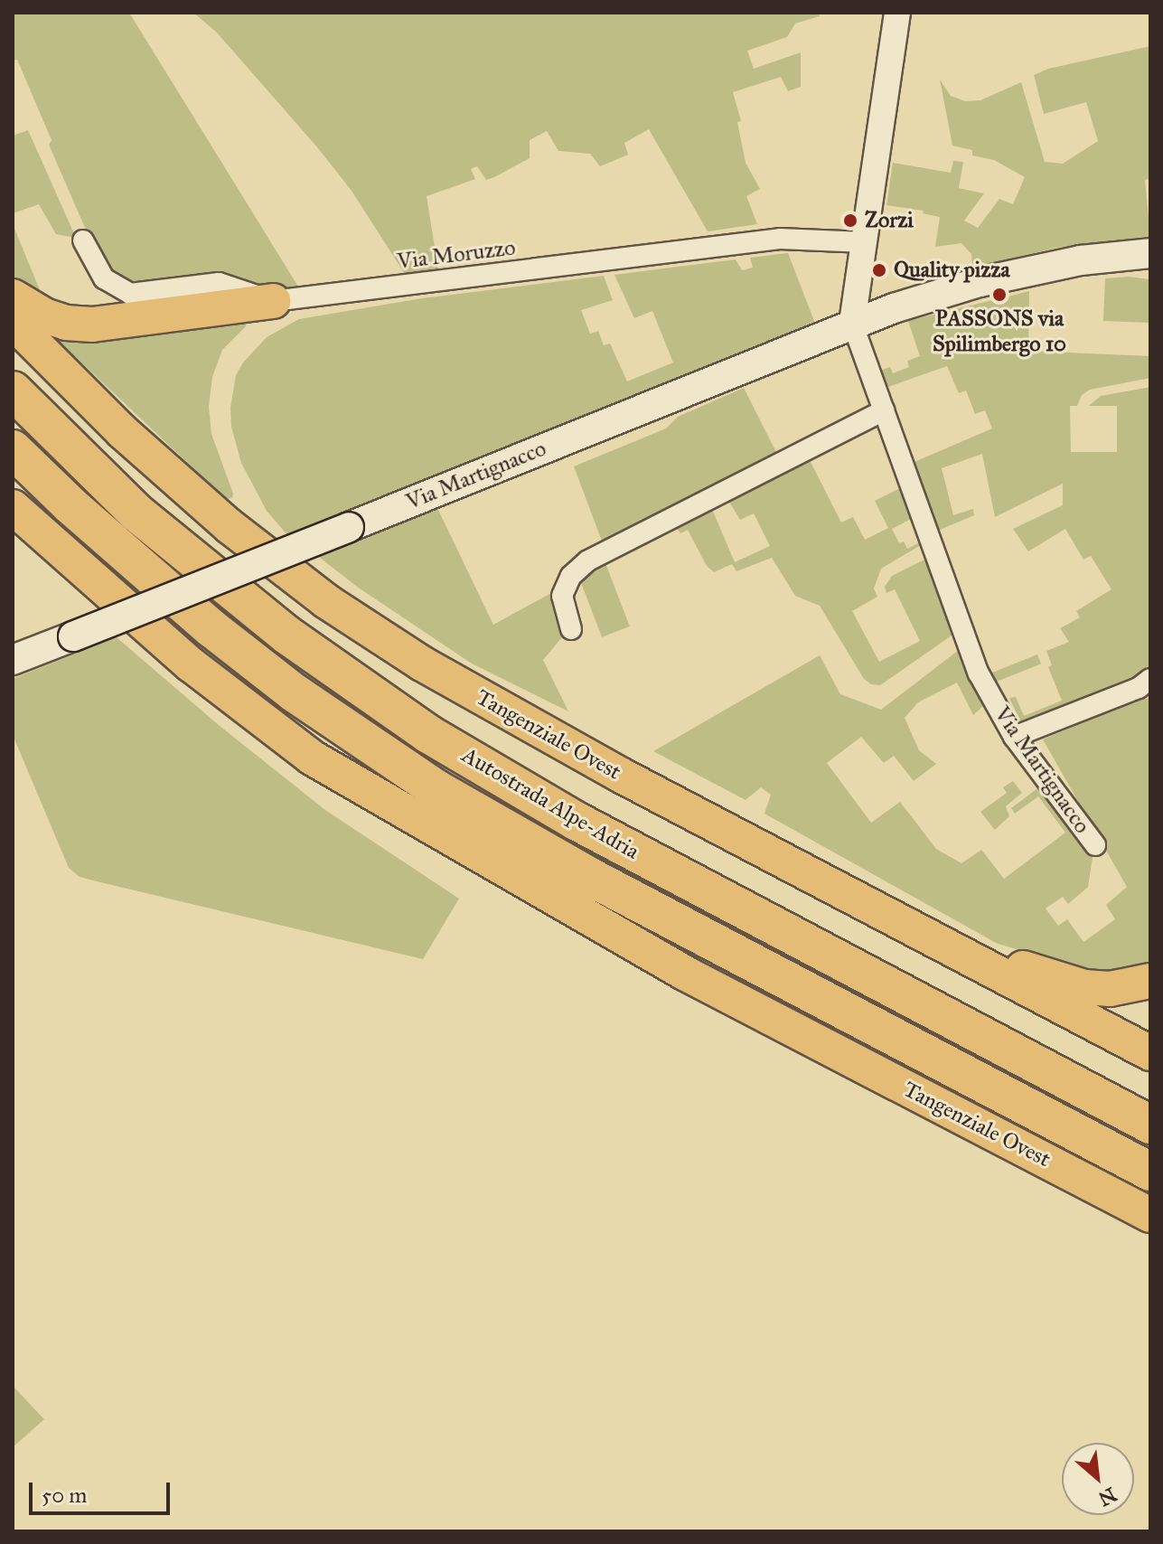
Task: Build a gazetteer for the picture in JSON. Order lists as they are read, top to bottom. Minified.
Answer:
{"streets":{"highway":["Tangenziale Ovest","Autostrada Alpe-Adria"],"main road":["Via Martignacco"],"street":["Via Moruzzo"]},"places":["Zorzi","Quality pizza","PASSONS via Spilimbergo 10"],"scale_bar":"50 m","north":"bottom right"}
